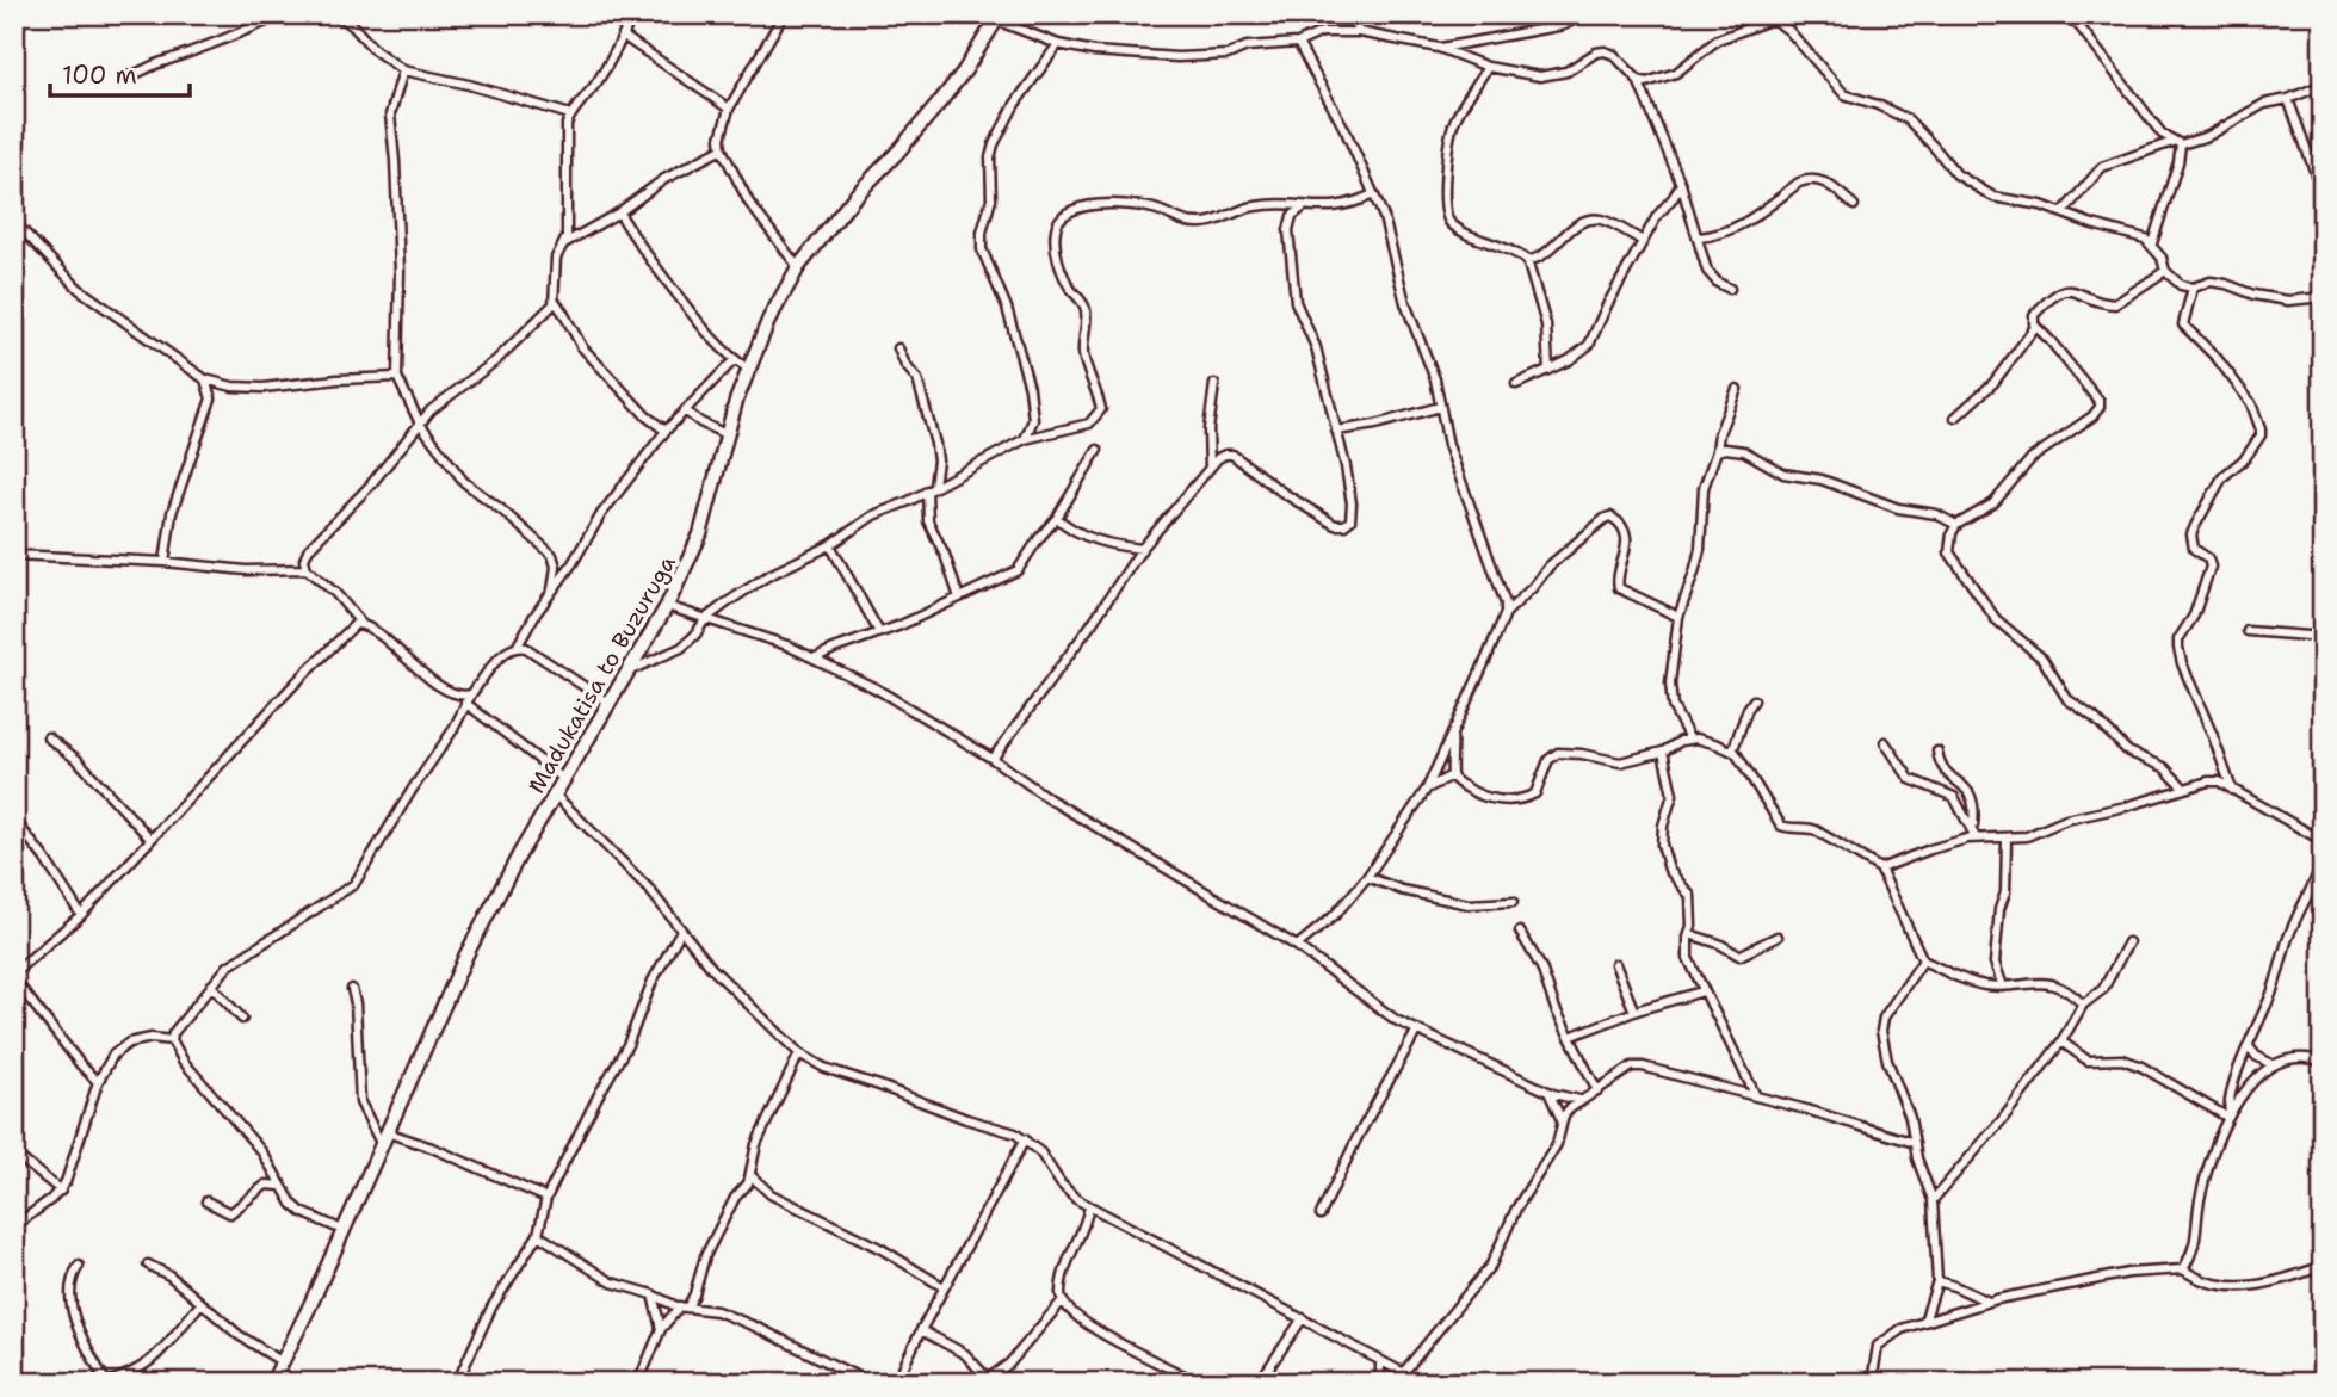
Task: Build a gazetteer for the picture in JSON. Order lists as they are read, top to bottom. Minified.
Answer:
{"streets":{"main road":["Madukatisa to Buzuruga"]},"scale_bar":"100 m"}
